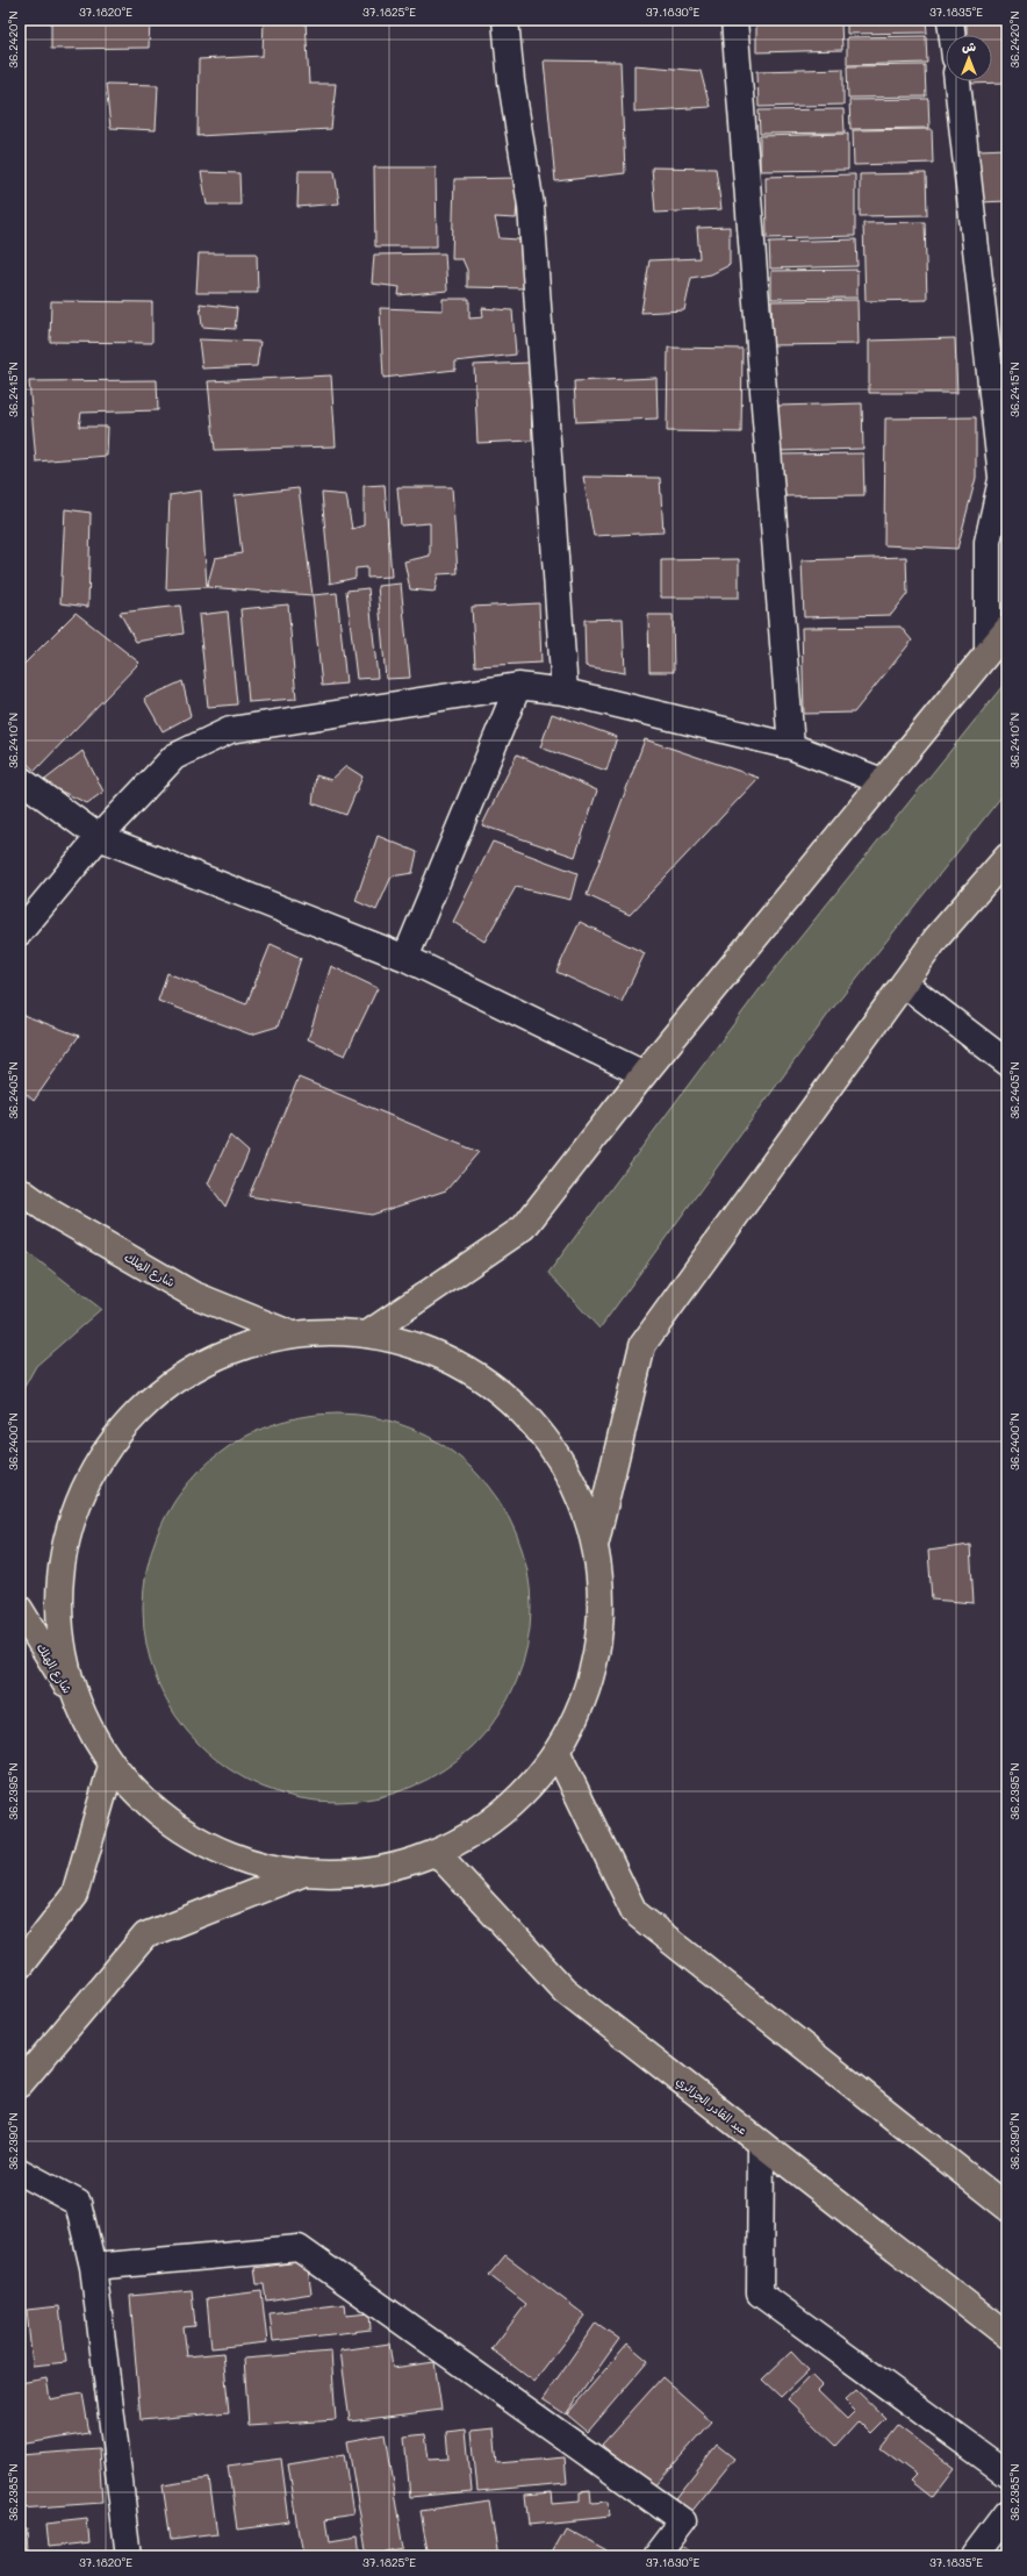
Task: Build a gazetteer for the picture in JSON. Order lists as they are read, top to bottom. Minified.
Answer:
{"streets":{"main road":["شارع الهلك","عبد القادر الجزائري"]},"north":"top","coordinates":["37.1820°E","37.1825°E","37.1830°E","37.1835°E","36.2420°N","36.2415°N","36.2410°N","36.2405°N","36.2400°N","36.2395°N","36.2390°N","36.2385°N"]}
